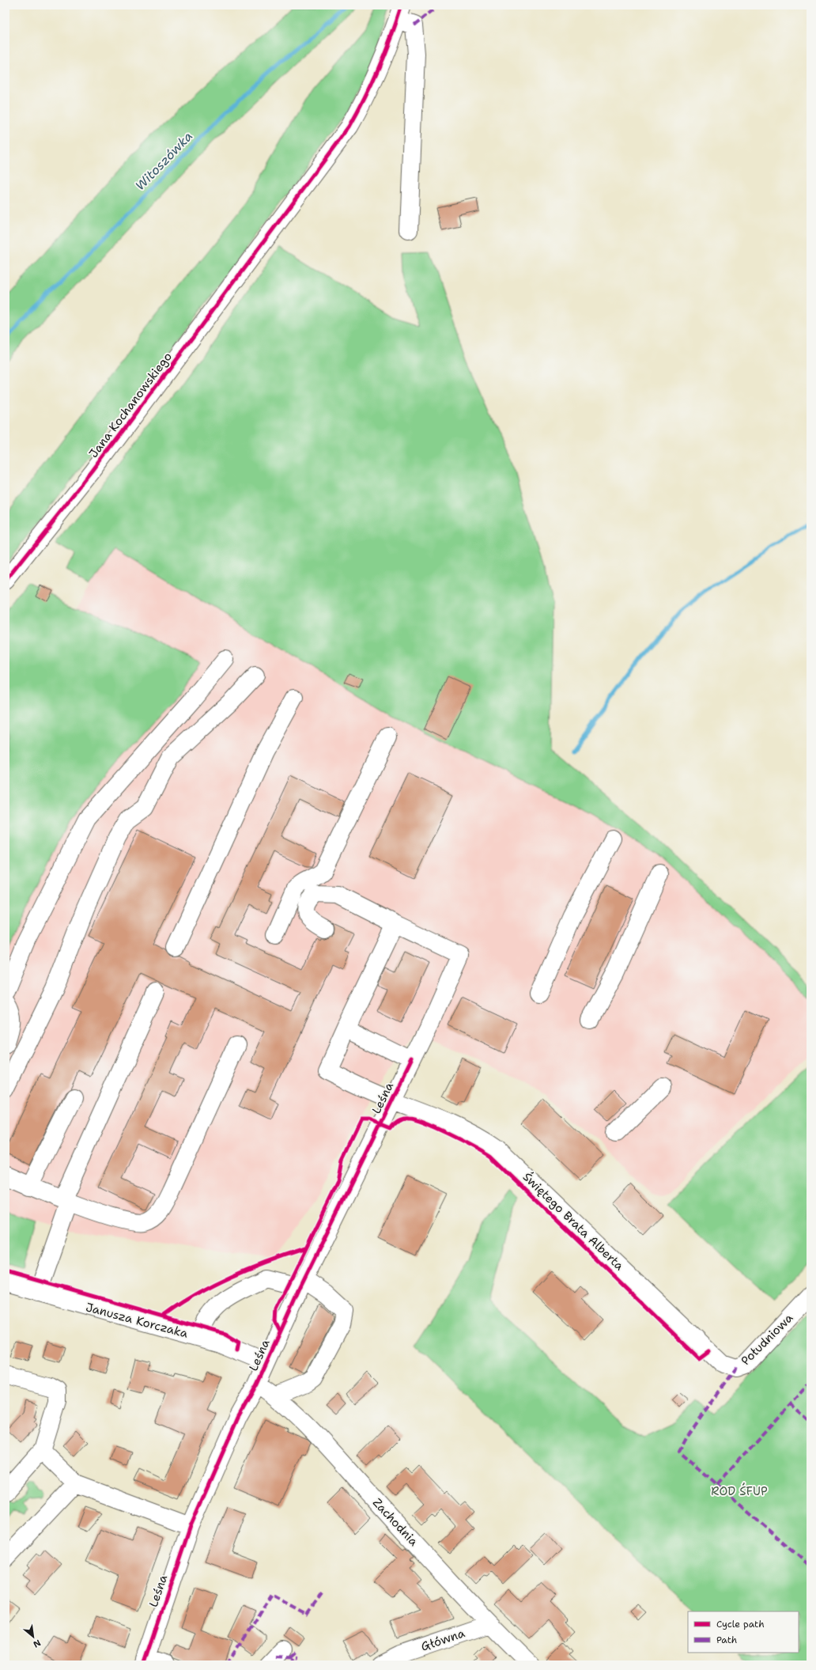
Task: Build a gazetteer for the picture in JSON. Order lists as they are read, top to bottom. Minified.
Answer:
{"streets":{"street":["Jana Kochanowskiego","Leśna","Świętego Brata Alberta","Janusza Korczaka","Południowa","Zachodnia","Główna"]},"crossings":[["Leśna","Świętego Brata Alberta"],["Leśna","Janusza Korczaka"],["Leśna","Zachodnia"],["Świętego Brata Alberta","Południowa"],["Zachodnia","Główna"]],"water":["Witoszówka"],"parks":["ROD ŚFUP"],"legend":["Cycle path","Path"],"north":"bottom right"}
